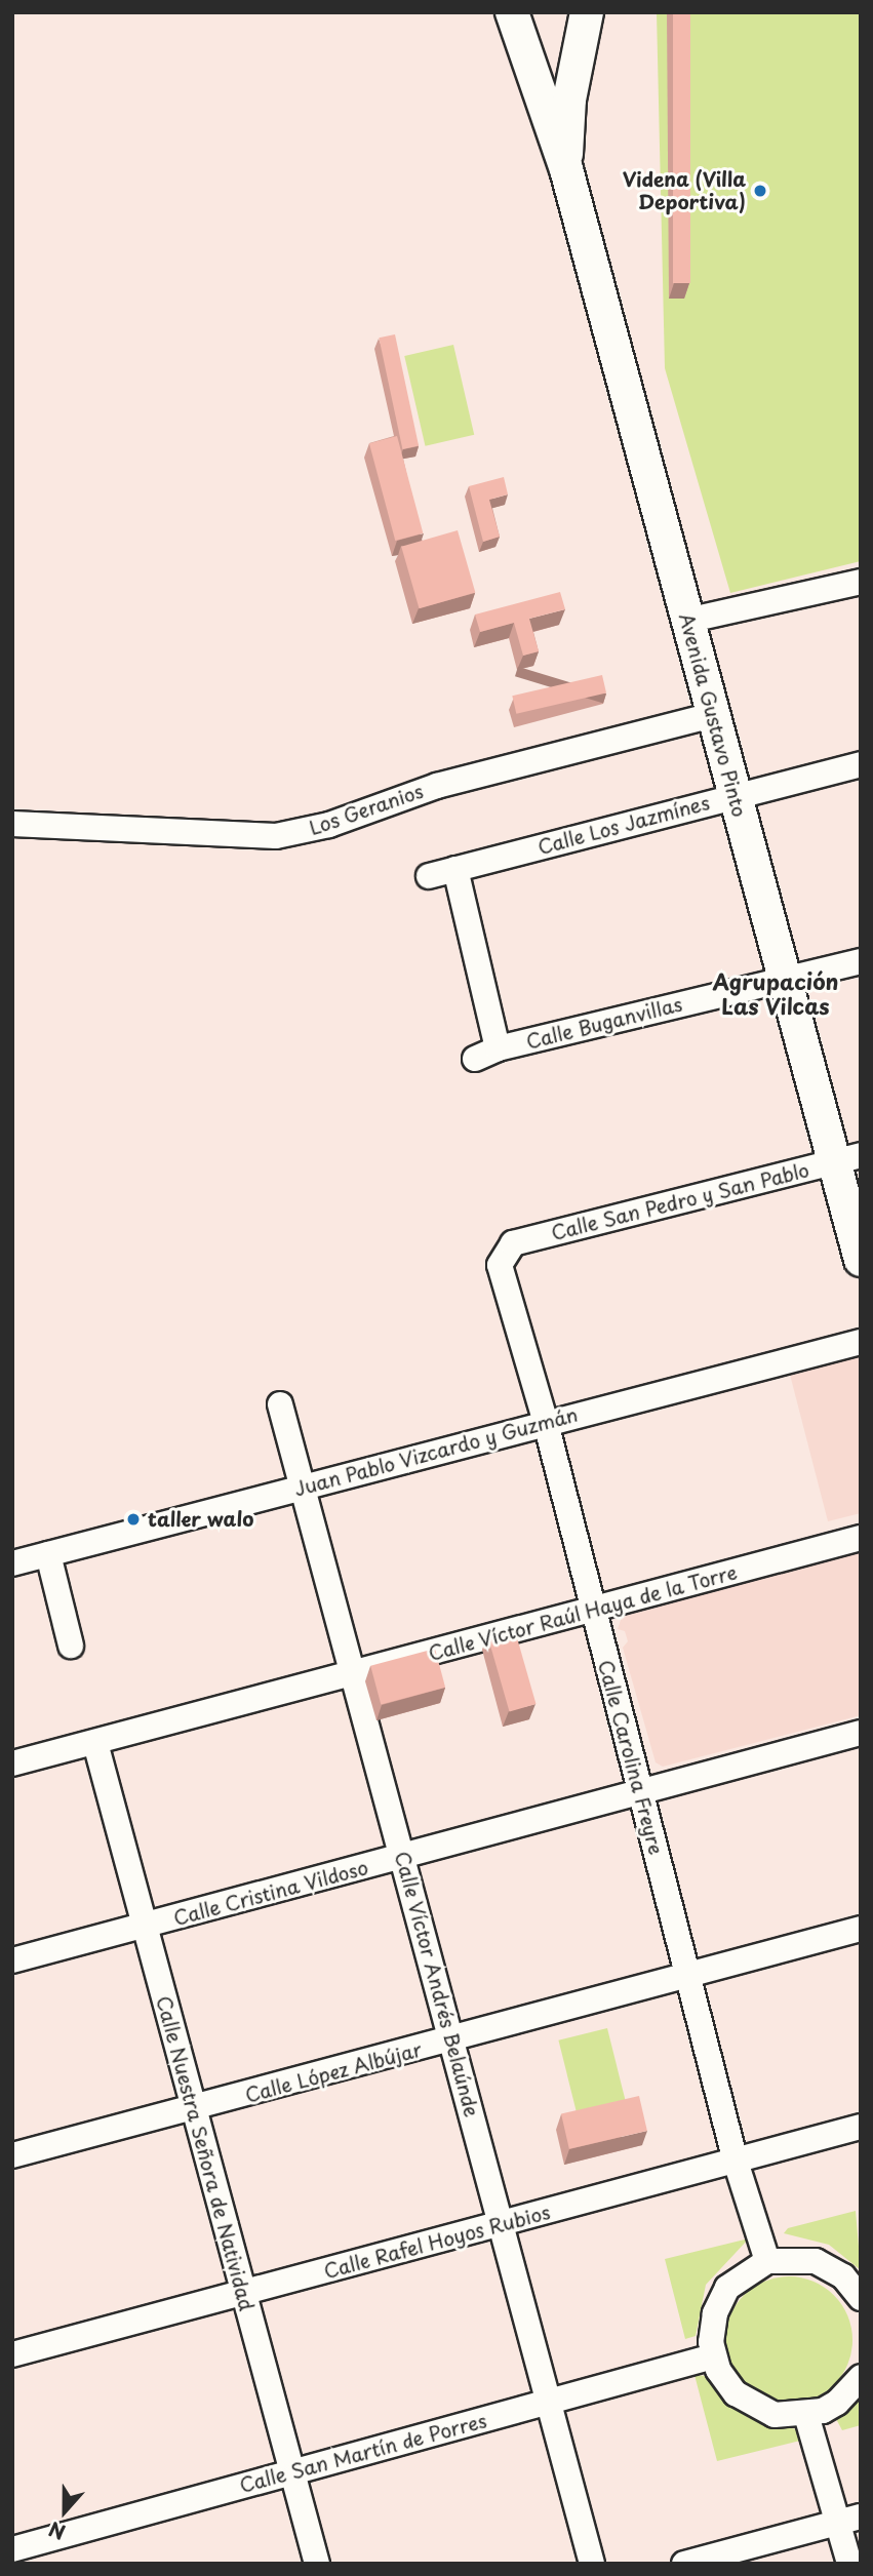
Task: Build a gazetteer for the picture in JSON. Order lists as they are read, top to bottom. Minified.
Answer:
{"streets":{"main road":["Avenida Gustavo Pinto"],"street":["Los Geranios","Calle Los Jazmínes","Calle Buganvillas","Calle San Pedro y San Pablo","Juan Pablo Vizcardo y Guzmán","Calle Víctor Raúl Haya de la Torre","Calle Carolina Freyre","Calle Cristina Vildoso","Calle Víctor Andrés Belaúnde","Calle López Albújar","Calle Nuestra Señora de Natividad","Calle Rafel Hoyos Rubios","Calle San Martín de Porres"]},"crossings":[["Avenida Gustavo Pinto","Los Geranios"],["Avenida Gustavo Pinto","Calle Los Jazmínes"],["Avenida Gustavo Pinto","Calle Buganvillas"],["Avenida Gustavo Pinto","Calle San Pedro y San Pablo"],["Calle San Pedro y San Pablo","Calle Carolina Freyre"],["Juan Pablo Vizcardo y Guzmán","Calle Carolina Freyre"],["Juan Pablo Vizcardo y Guzmán","Calle Víctor Andrés Belaúnde"],["Calle Víctor Raúl Haya de la Torre","Calle Carolina Freyre"],["Calle Víctor Raúl Haya de la Torre","Calle Víctor Andrés Belaúnde"],["Calle Víctor Raúl Haya de la Torre","Calle Nuestra Señora de Natividad"],["Calle Carolina Freyre","Calle Cristina Vildoso"],["Calle Carolina Freyre","Calle López Albújar"],["Calle Carolina Freyre","Calle Rafel Hoyos Rubios"],["Calle Cristina Vildoso","Calle Víctor Andrés Belaúnde"],["Calle Cristina Vildoso","Calle Nuestra Señora de Natividad"],["Calle Víctor Andrés Belaúnde","Calle López Albújar"],["Calle Víctor Andrés Belaúnde","Calle Rafel Hoyos Rubios"],["Calle Víctor Andrés Belaúnde","Calle San Martín de Porres"],["Calle López Albújar","Calle Nuestra Señora de Natividad"],["Calle Nuestra Señora de Natividad","Calle Rafel Hoyos Rubios"],["Calle Nuestra Señora de Natividad","Calle San Martín de Porres"]],"districts":["Agrupación Las Vilcas"],"places":["Videna (Villa Deportiva)","taller walo"],"north":"bottom"}
